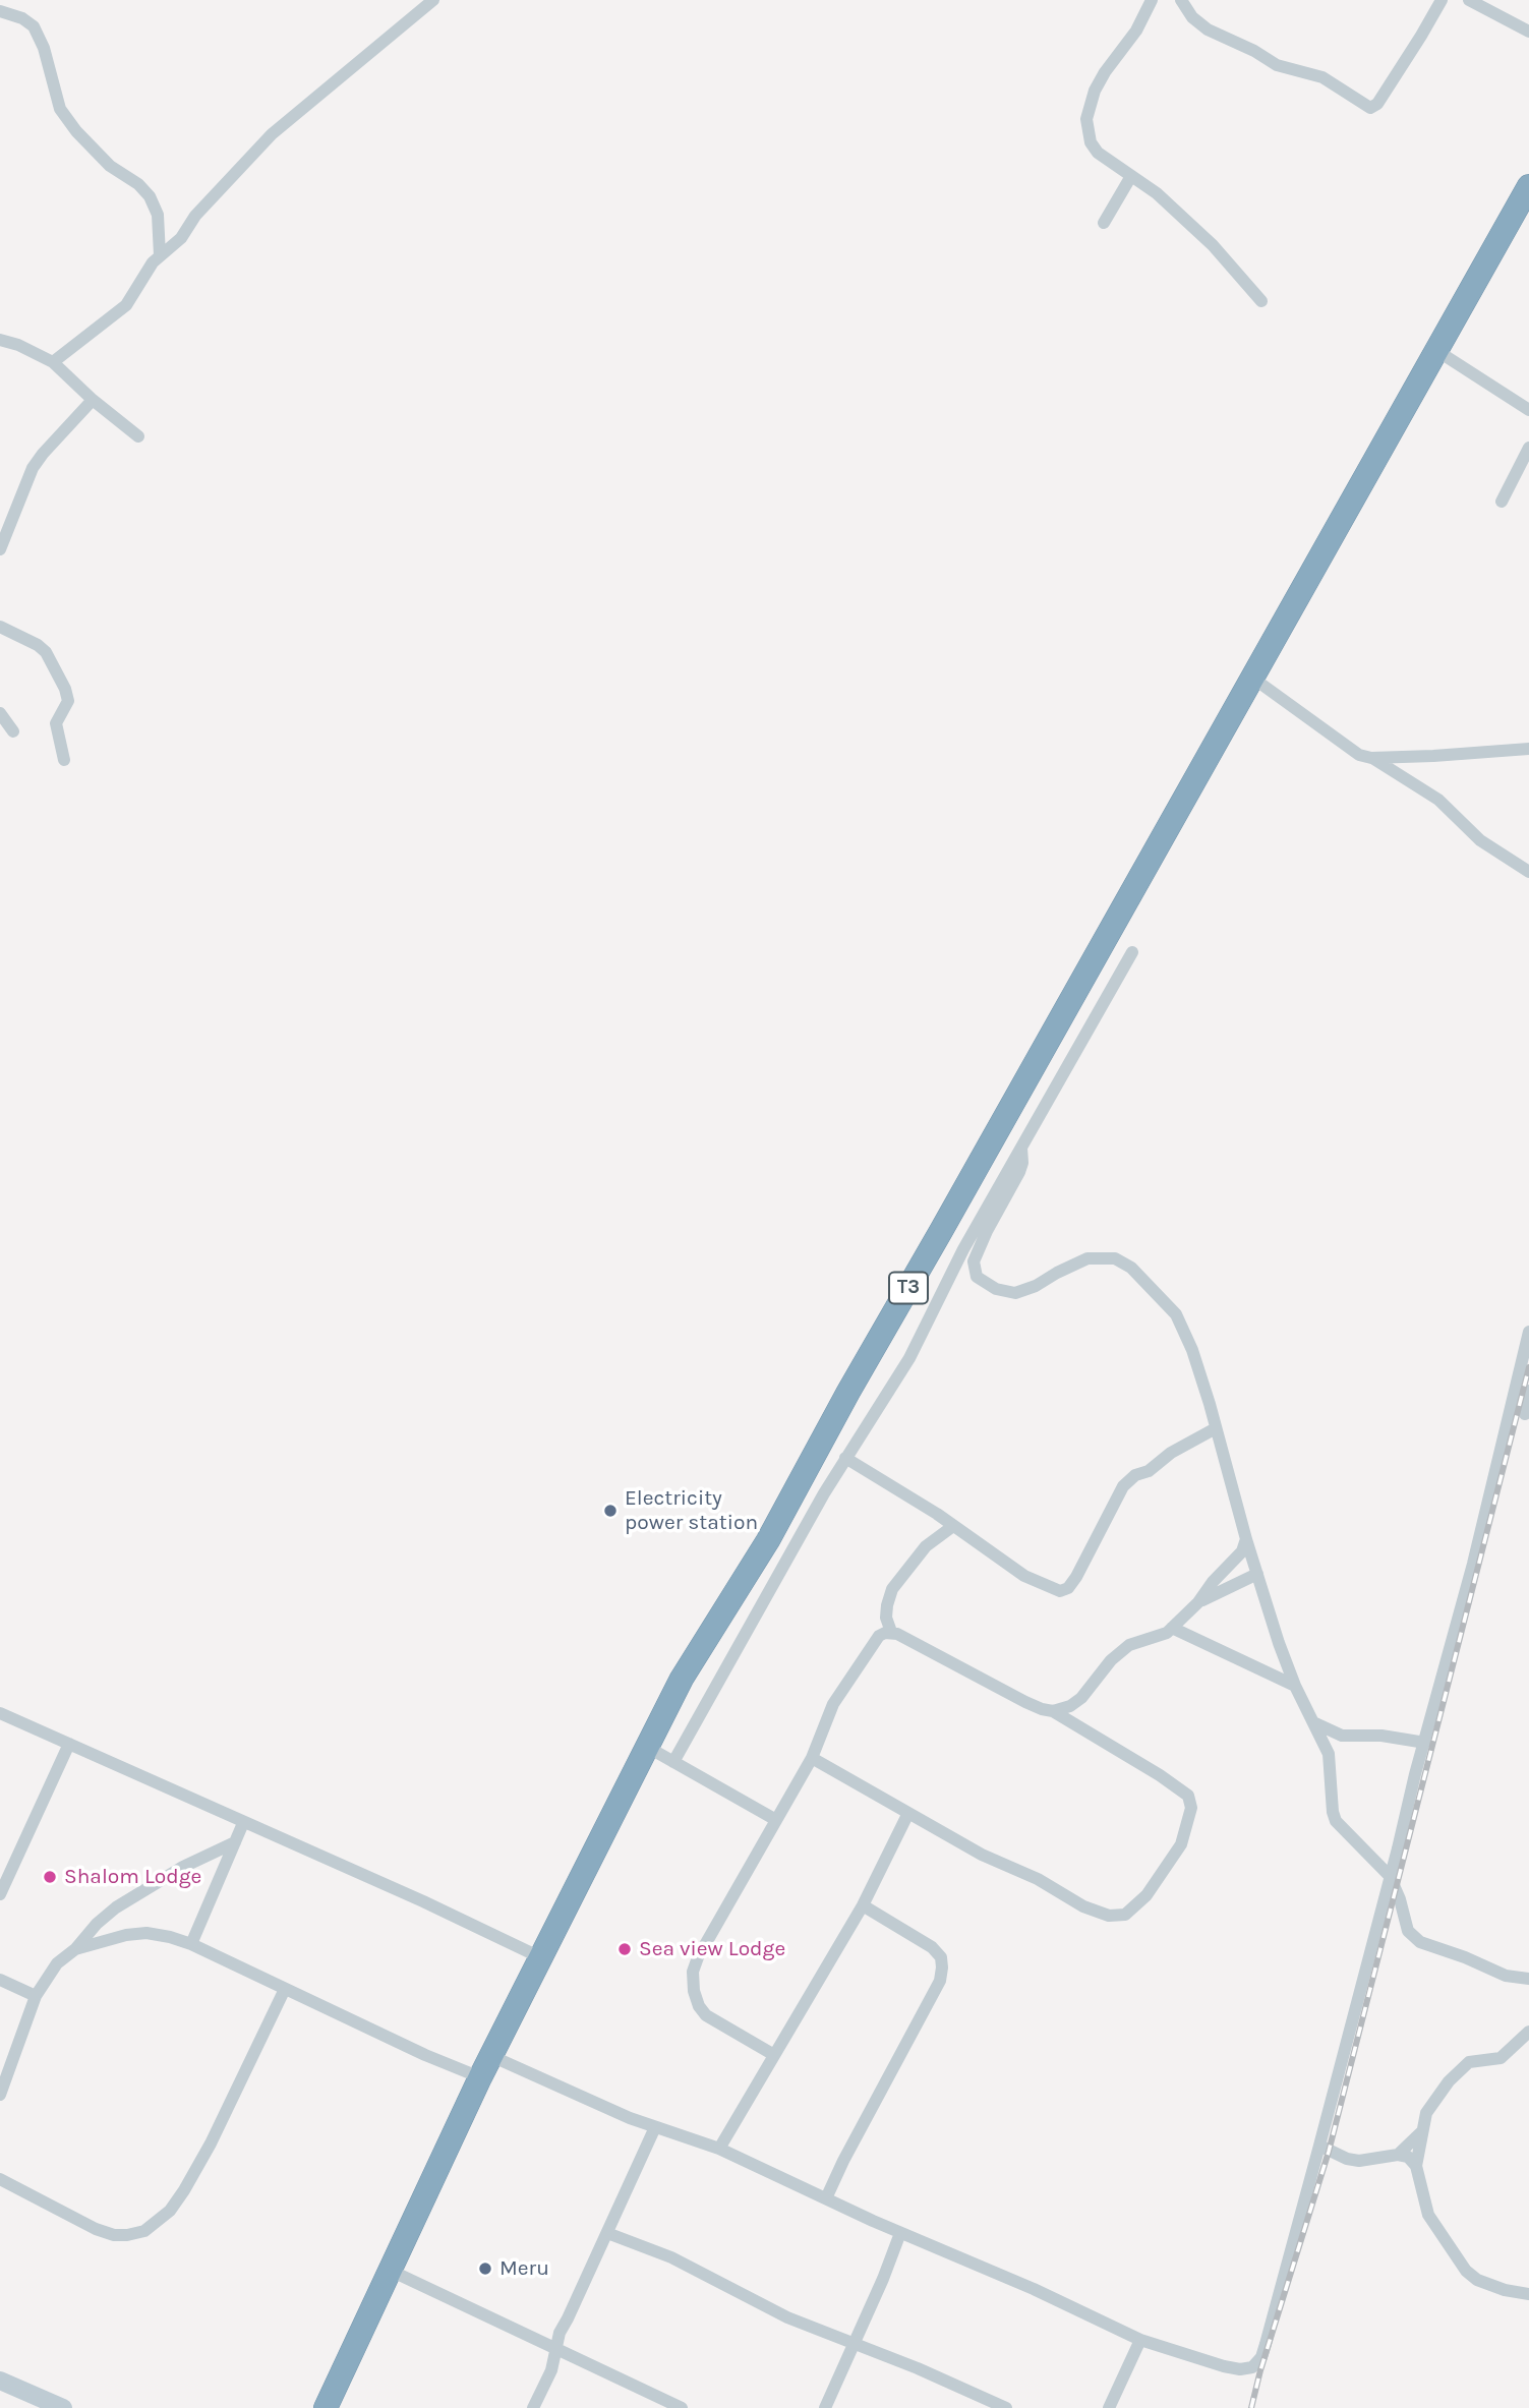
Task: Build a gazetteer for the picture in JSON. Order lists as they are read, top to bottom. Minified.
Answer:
{"streets":{"highway":["T3"]},"places":["Electricity power station","Shalom Lodge","Sea view Lodge","Meru"]}
